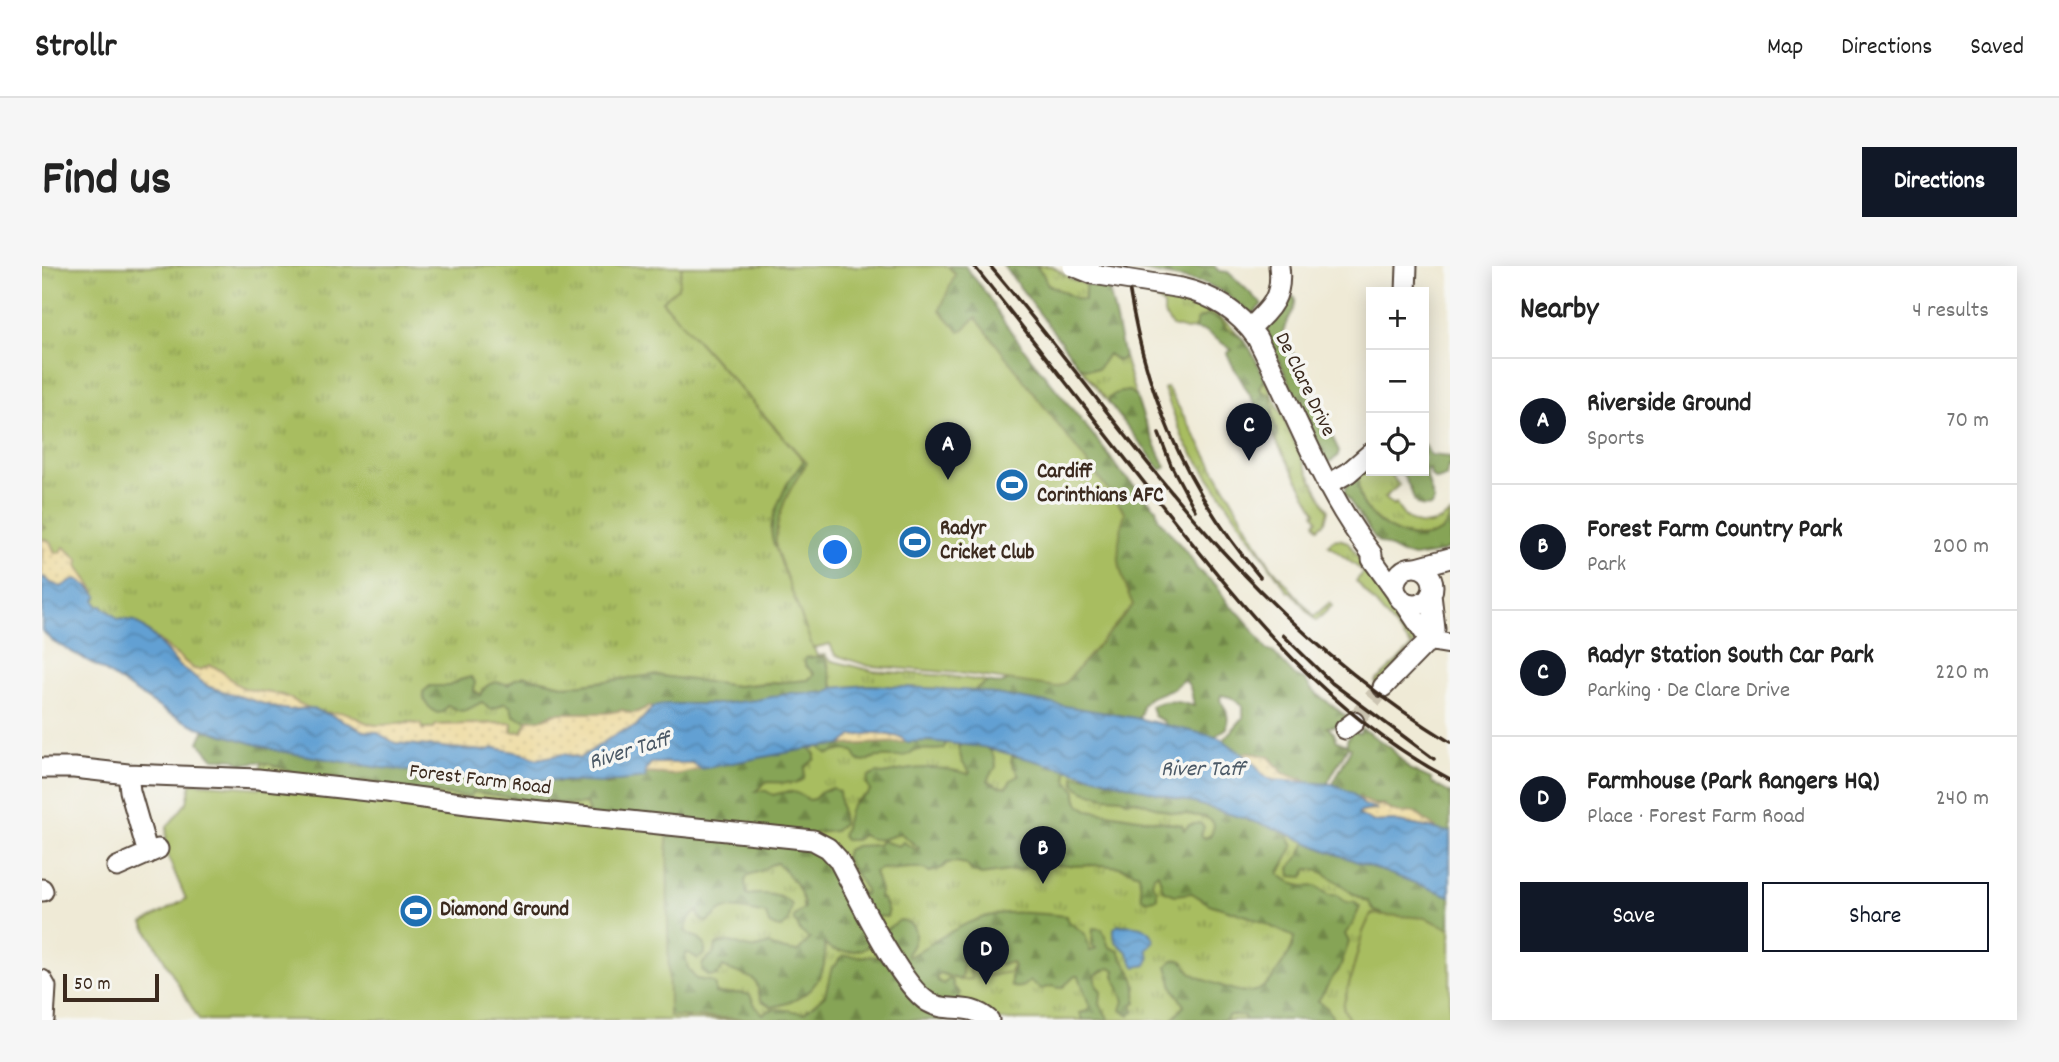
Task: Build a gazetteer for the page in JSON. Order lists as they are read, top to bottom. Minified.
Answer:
{"streets":{"street":["De Clare Drive","Forest Farm Road"]},"water":["River Taff"],"places":{"sports":["Cardiff Corinthians AFC","Radyr Cricket Club","Diamond Ground"]},"scale_bar":"50 m","page":{"header":"Strollr","nav":["Map","Directions","Saved"],"title":"Find us","buttons":["Directions",["Save","Share"]],"heading":["Nearby","4 results"],"map_buttons":["+","−"],"list":[{"mark":"A","name":"Riverside Ground","note":"Sports","value":"70 m"},{"mark":"B","name":"Forest Farm Country Park","note":"Park","value":"200 m"},{"mark":"C","name":"Radyr Station South Car Park","note":"Parking · De Clare Drive","value":"220 m"},{"mark":"D","name":"Farmhouse (Park Rangers HQ)","note":"Place · Forest Farm Road","value":"240 m"}],"pins":["C","A","B","D"],"scale":"50 m"}}
